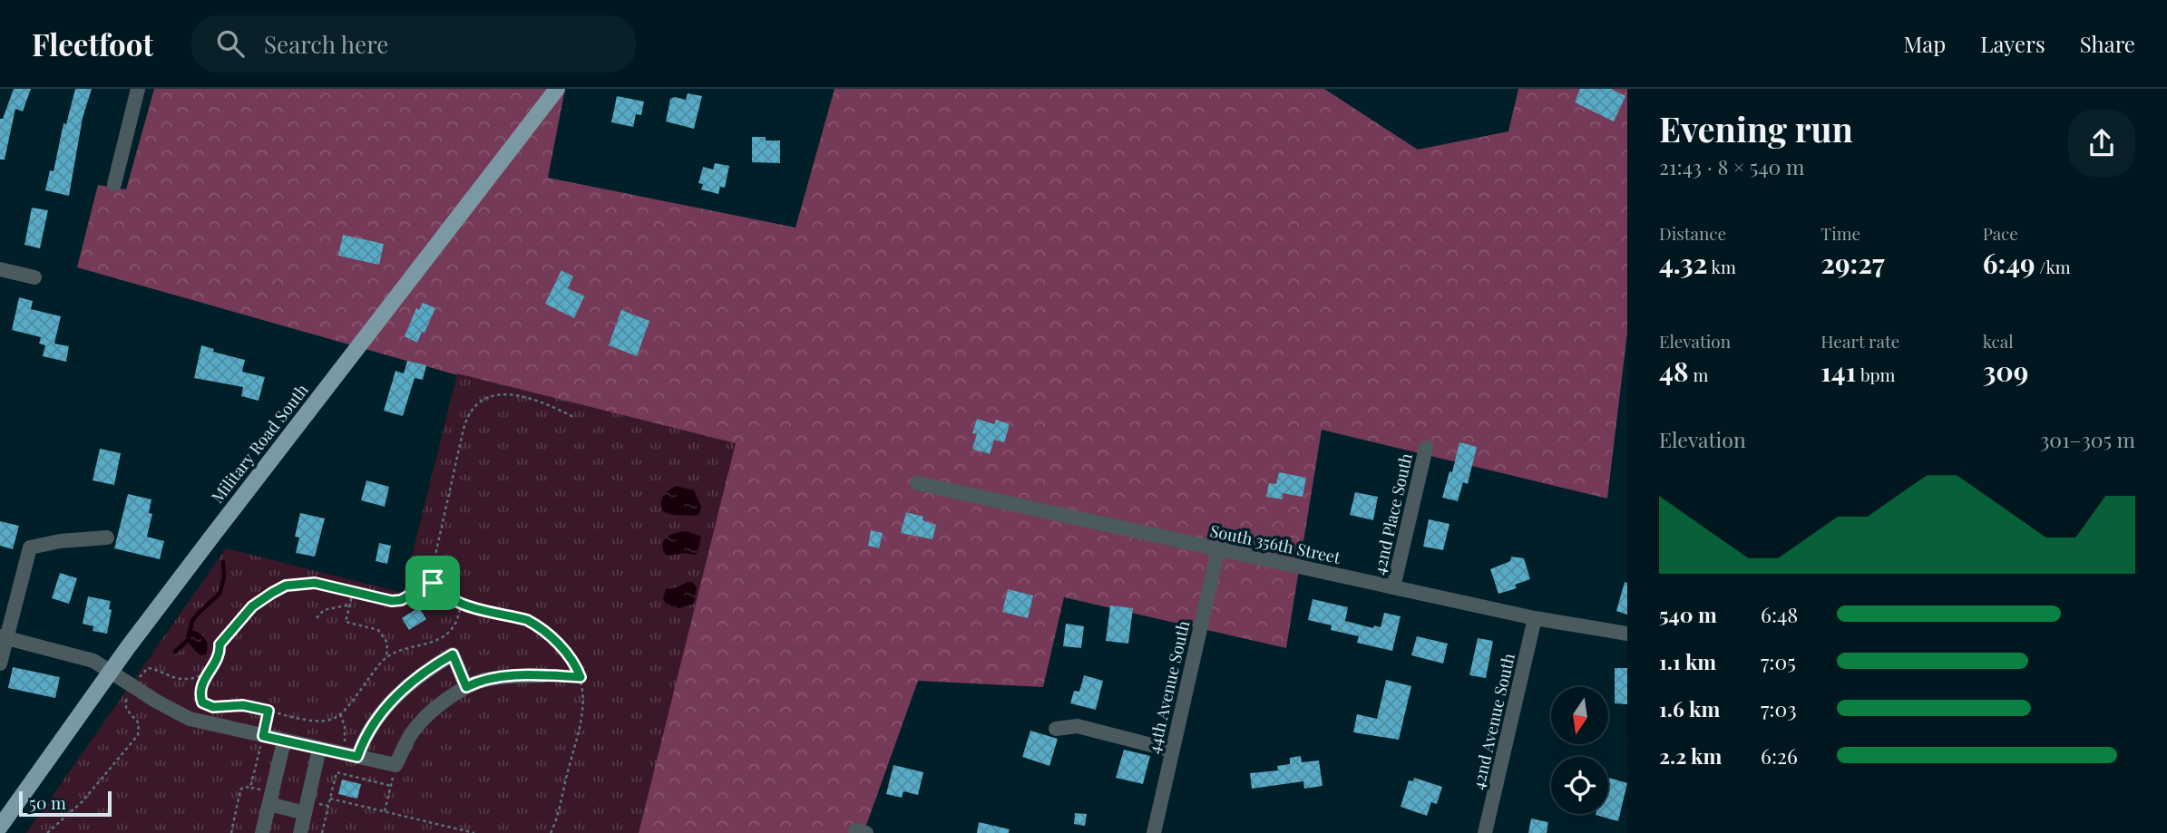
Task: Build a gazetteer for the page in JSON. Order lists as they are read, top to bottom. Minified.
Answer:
{"streets":{"main road":["Military Road South"],"street":["42nd Place South","South 356th Street","44th Avenue South","42nd Avenue South"]},"crossings":[["42nd Place South","South 356th Street"],["South 356th Street","44th Avenue South"],["South 356th Street","42nd Avenue South"]],"scale_bar":"50 m","north":"bottom","page":{"header":"Fleetfoot","search":"Search here","nav":["Map","Layers","Share"],"heading":["Evening run","21:43 · 8 × 540 m"],"stats":[["Distance","4.32 km"],["Time","29:27"],["Pace","6:49 /km"],["Elevation","48 m"],["Heart rate","141 bpm"],["kcal","309"]],"chart":["Elevation","301–305 m"],"list":[{"name":"540 m","note":"6:48"},{"name":"1.1 km","note":"7:05"},{"name":"1.6 km","note":"7:03"},{"name":"2.2 km","note":"6:26"}],"scale":"50 m"}}
